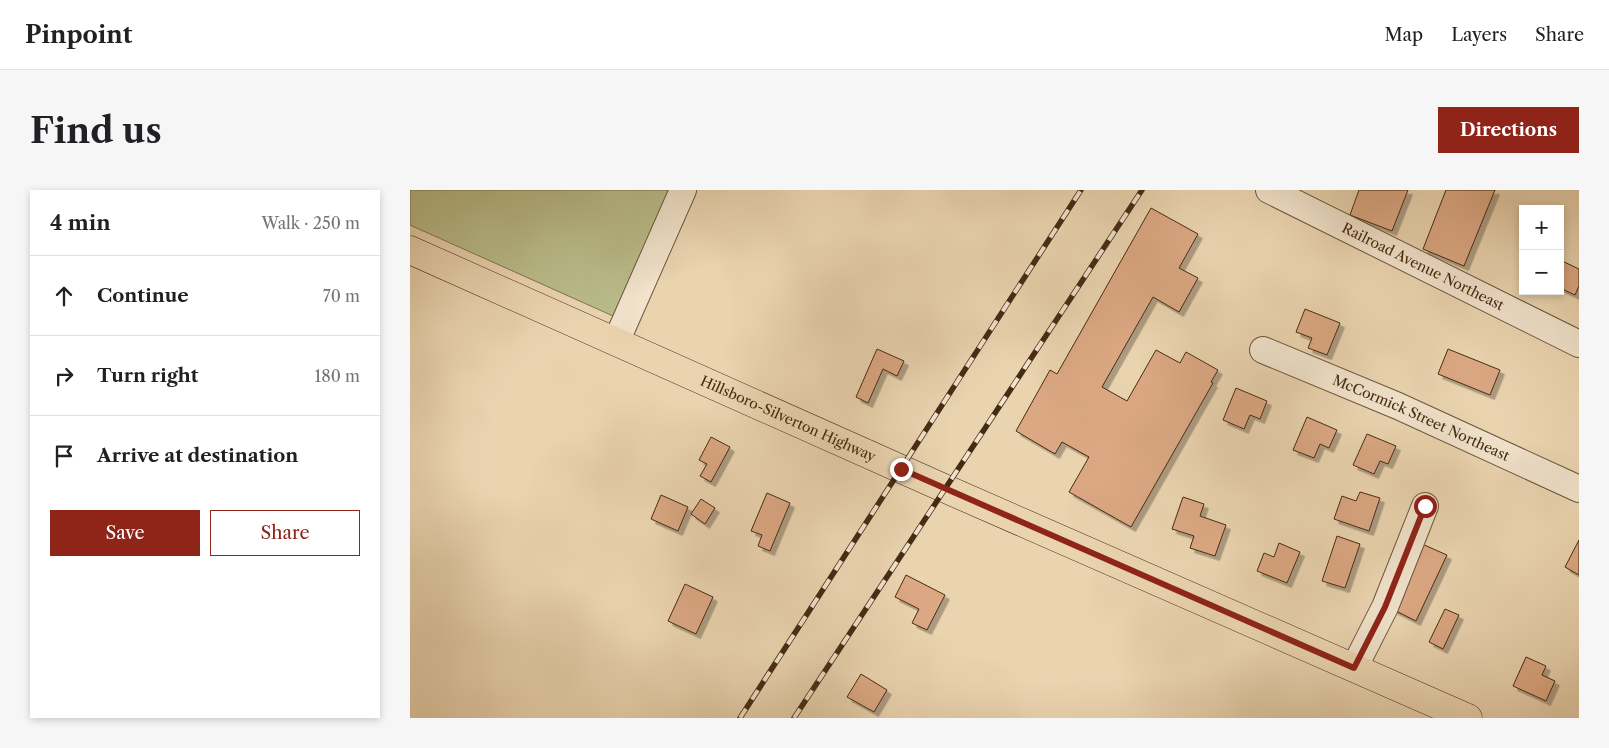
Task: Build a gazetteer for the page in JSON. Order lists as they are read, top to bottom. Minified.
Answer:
{"streets":{"main road":["Hillsboro-Silverton Highway"],"street":["Railroad Avenue Northeast","McCormick Street Northeast"]},"page":{"header":"Pinpoint","nav":["Map","Layers","Share"],"buttons":["Directions",["Save","Share"]],"title":"Find us","heading":["4 min","Walk · 250 m"],"map_buttons":["+","−"],"list":[["Continue","70 m"],["Turn right","180 m"],"Arrive at destination"]}}
